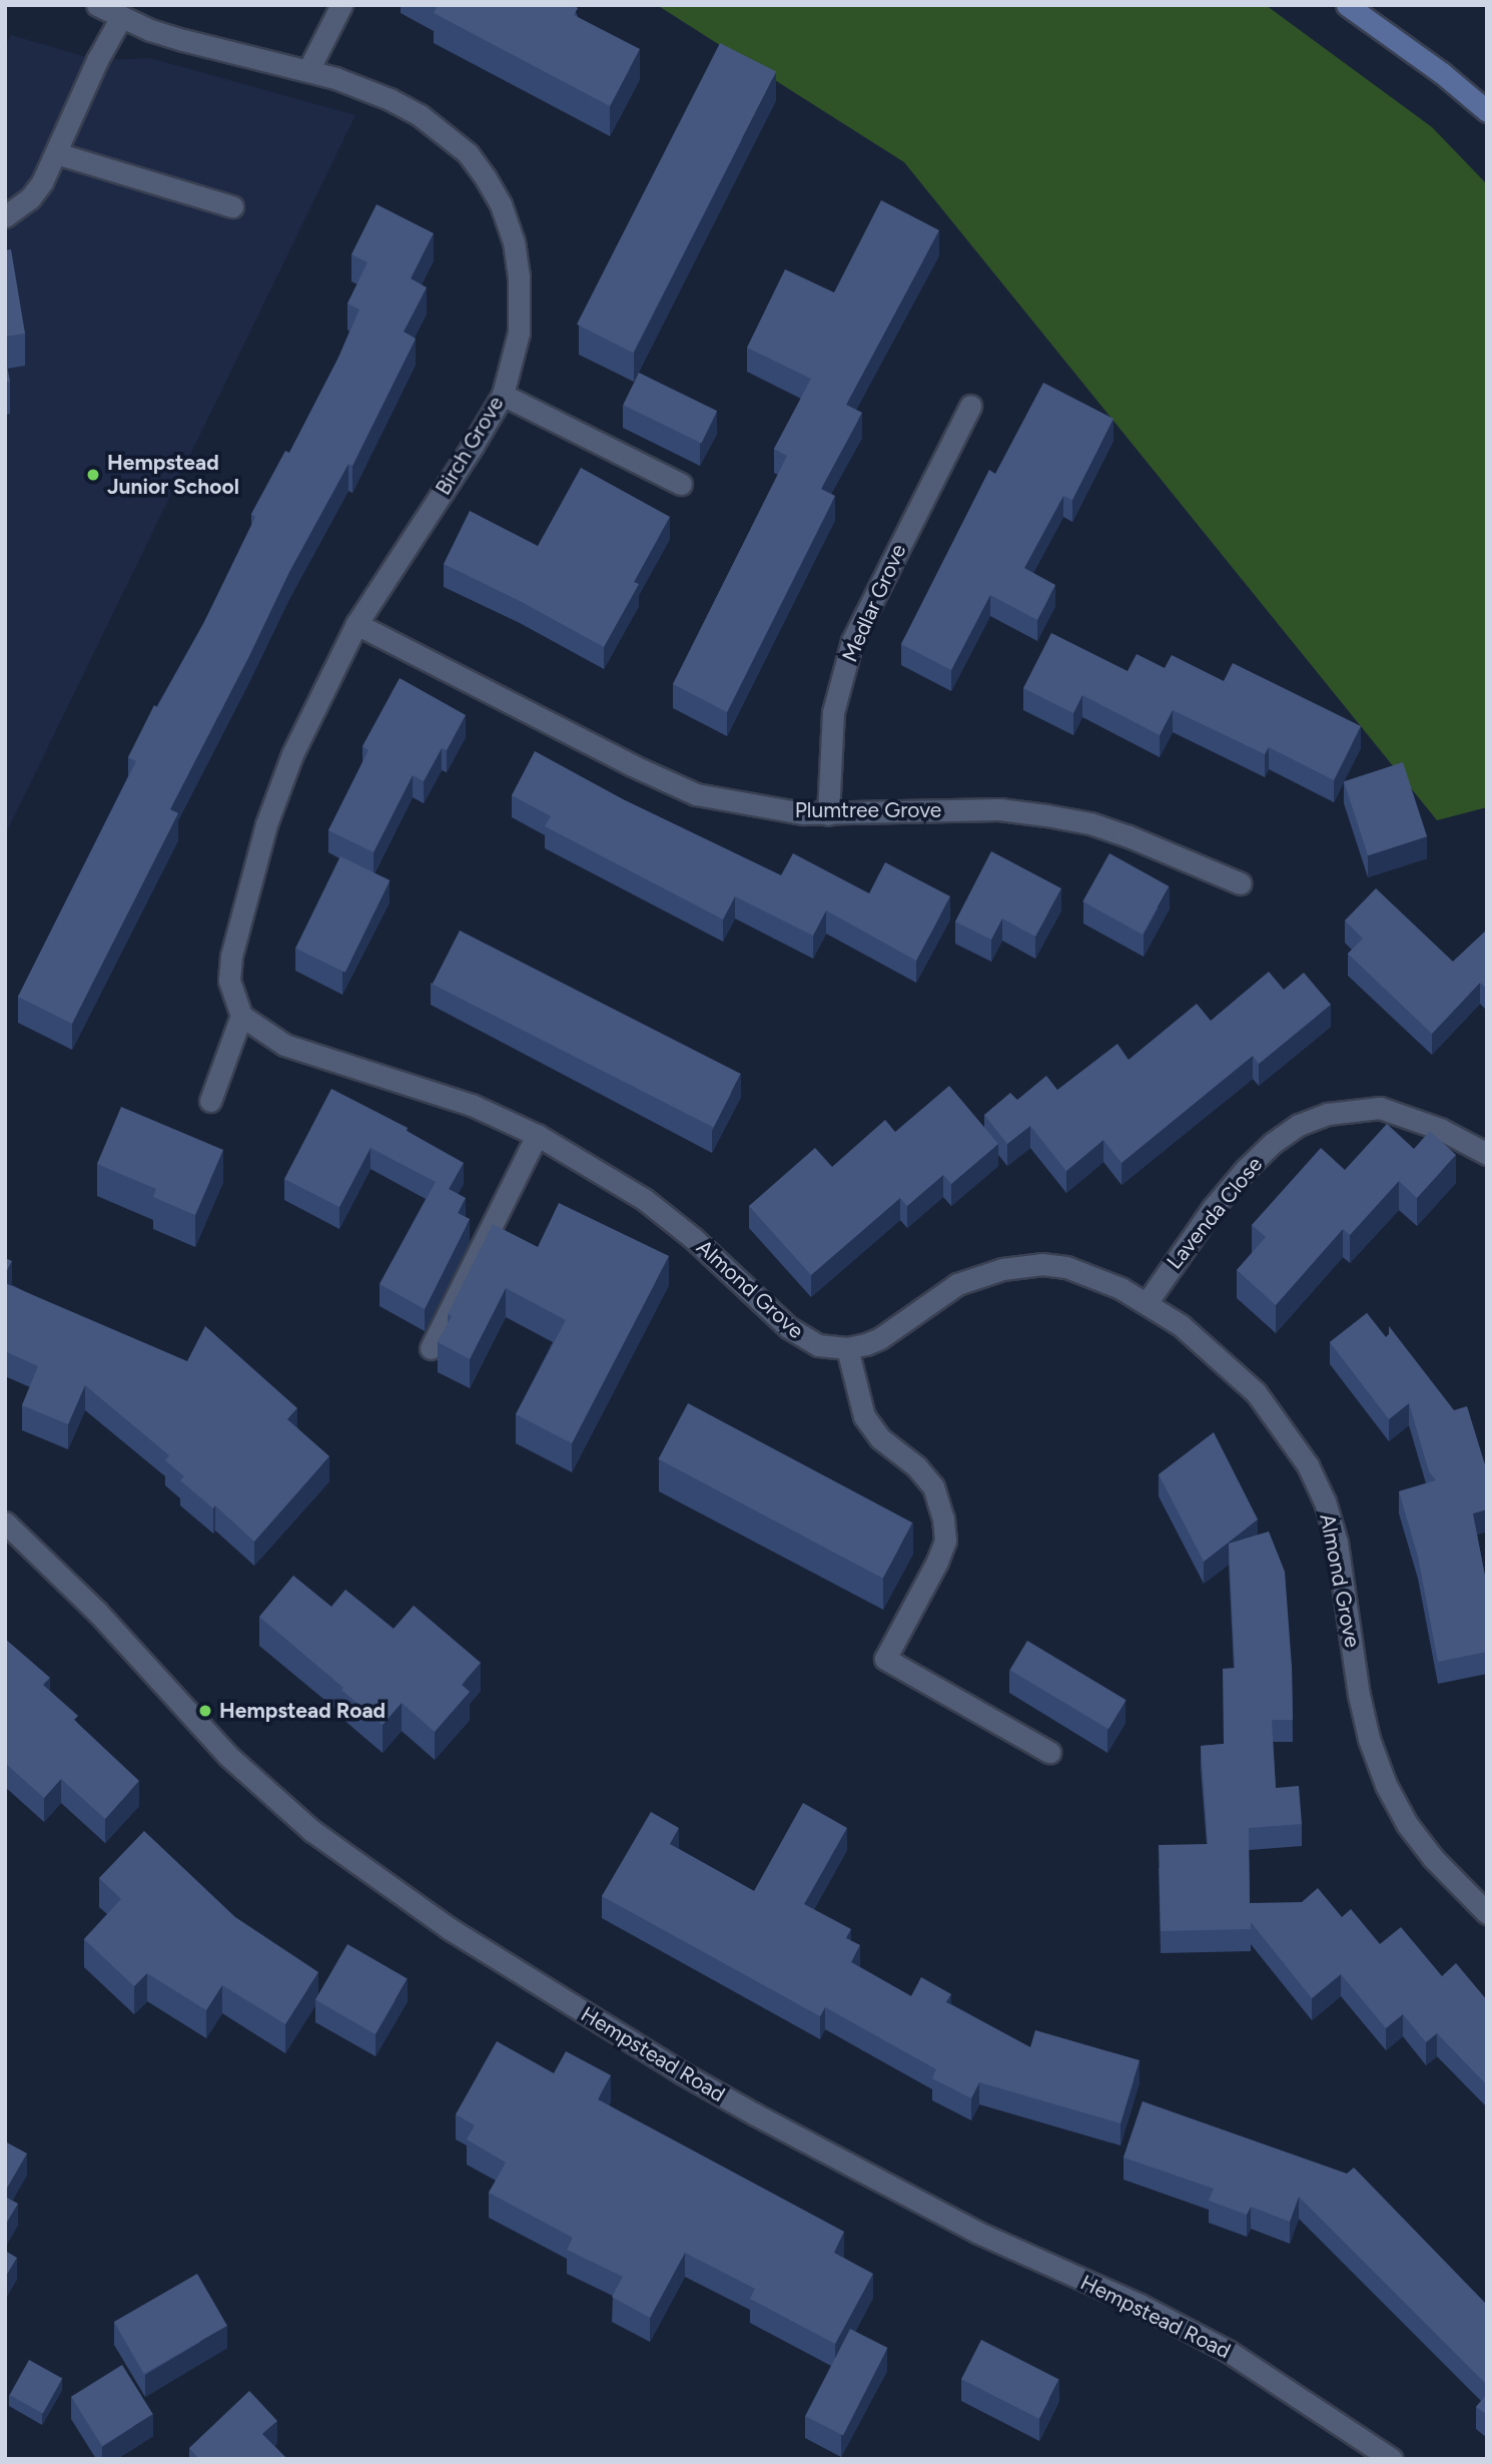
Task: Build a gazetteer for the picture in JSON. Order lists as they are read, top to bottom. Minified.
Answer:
{"streets":{"street":["Birch Grove","Medlar Grove","Plumtree Grove","Lavenda Close","Almond Grove","Hempstead Road"]},"crossings":[["Birch Grove","Plumtree Grove"],["Birch Grove","Almond Grove"],["Medlar Grove","Plumtree Grove"],["Lavenda Close","Almond Grove"]],"places":["Hempstead Junior School","Hempstead Road"]}
